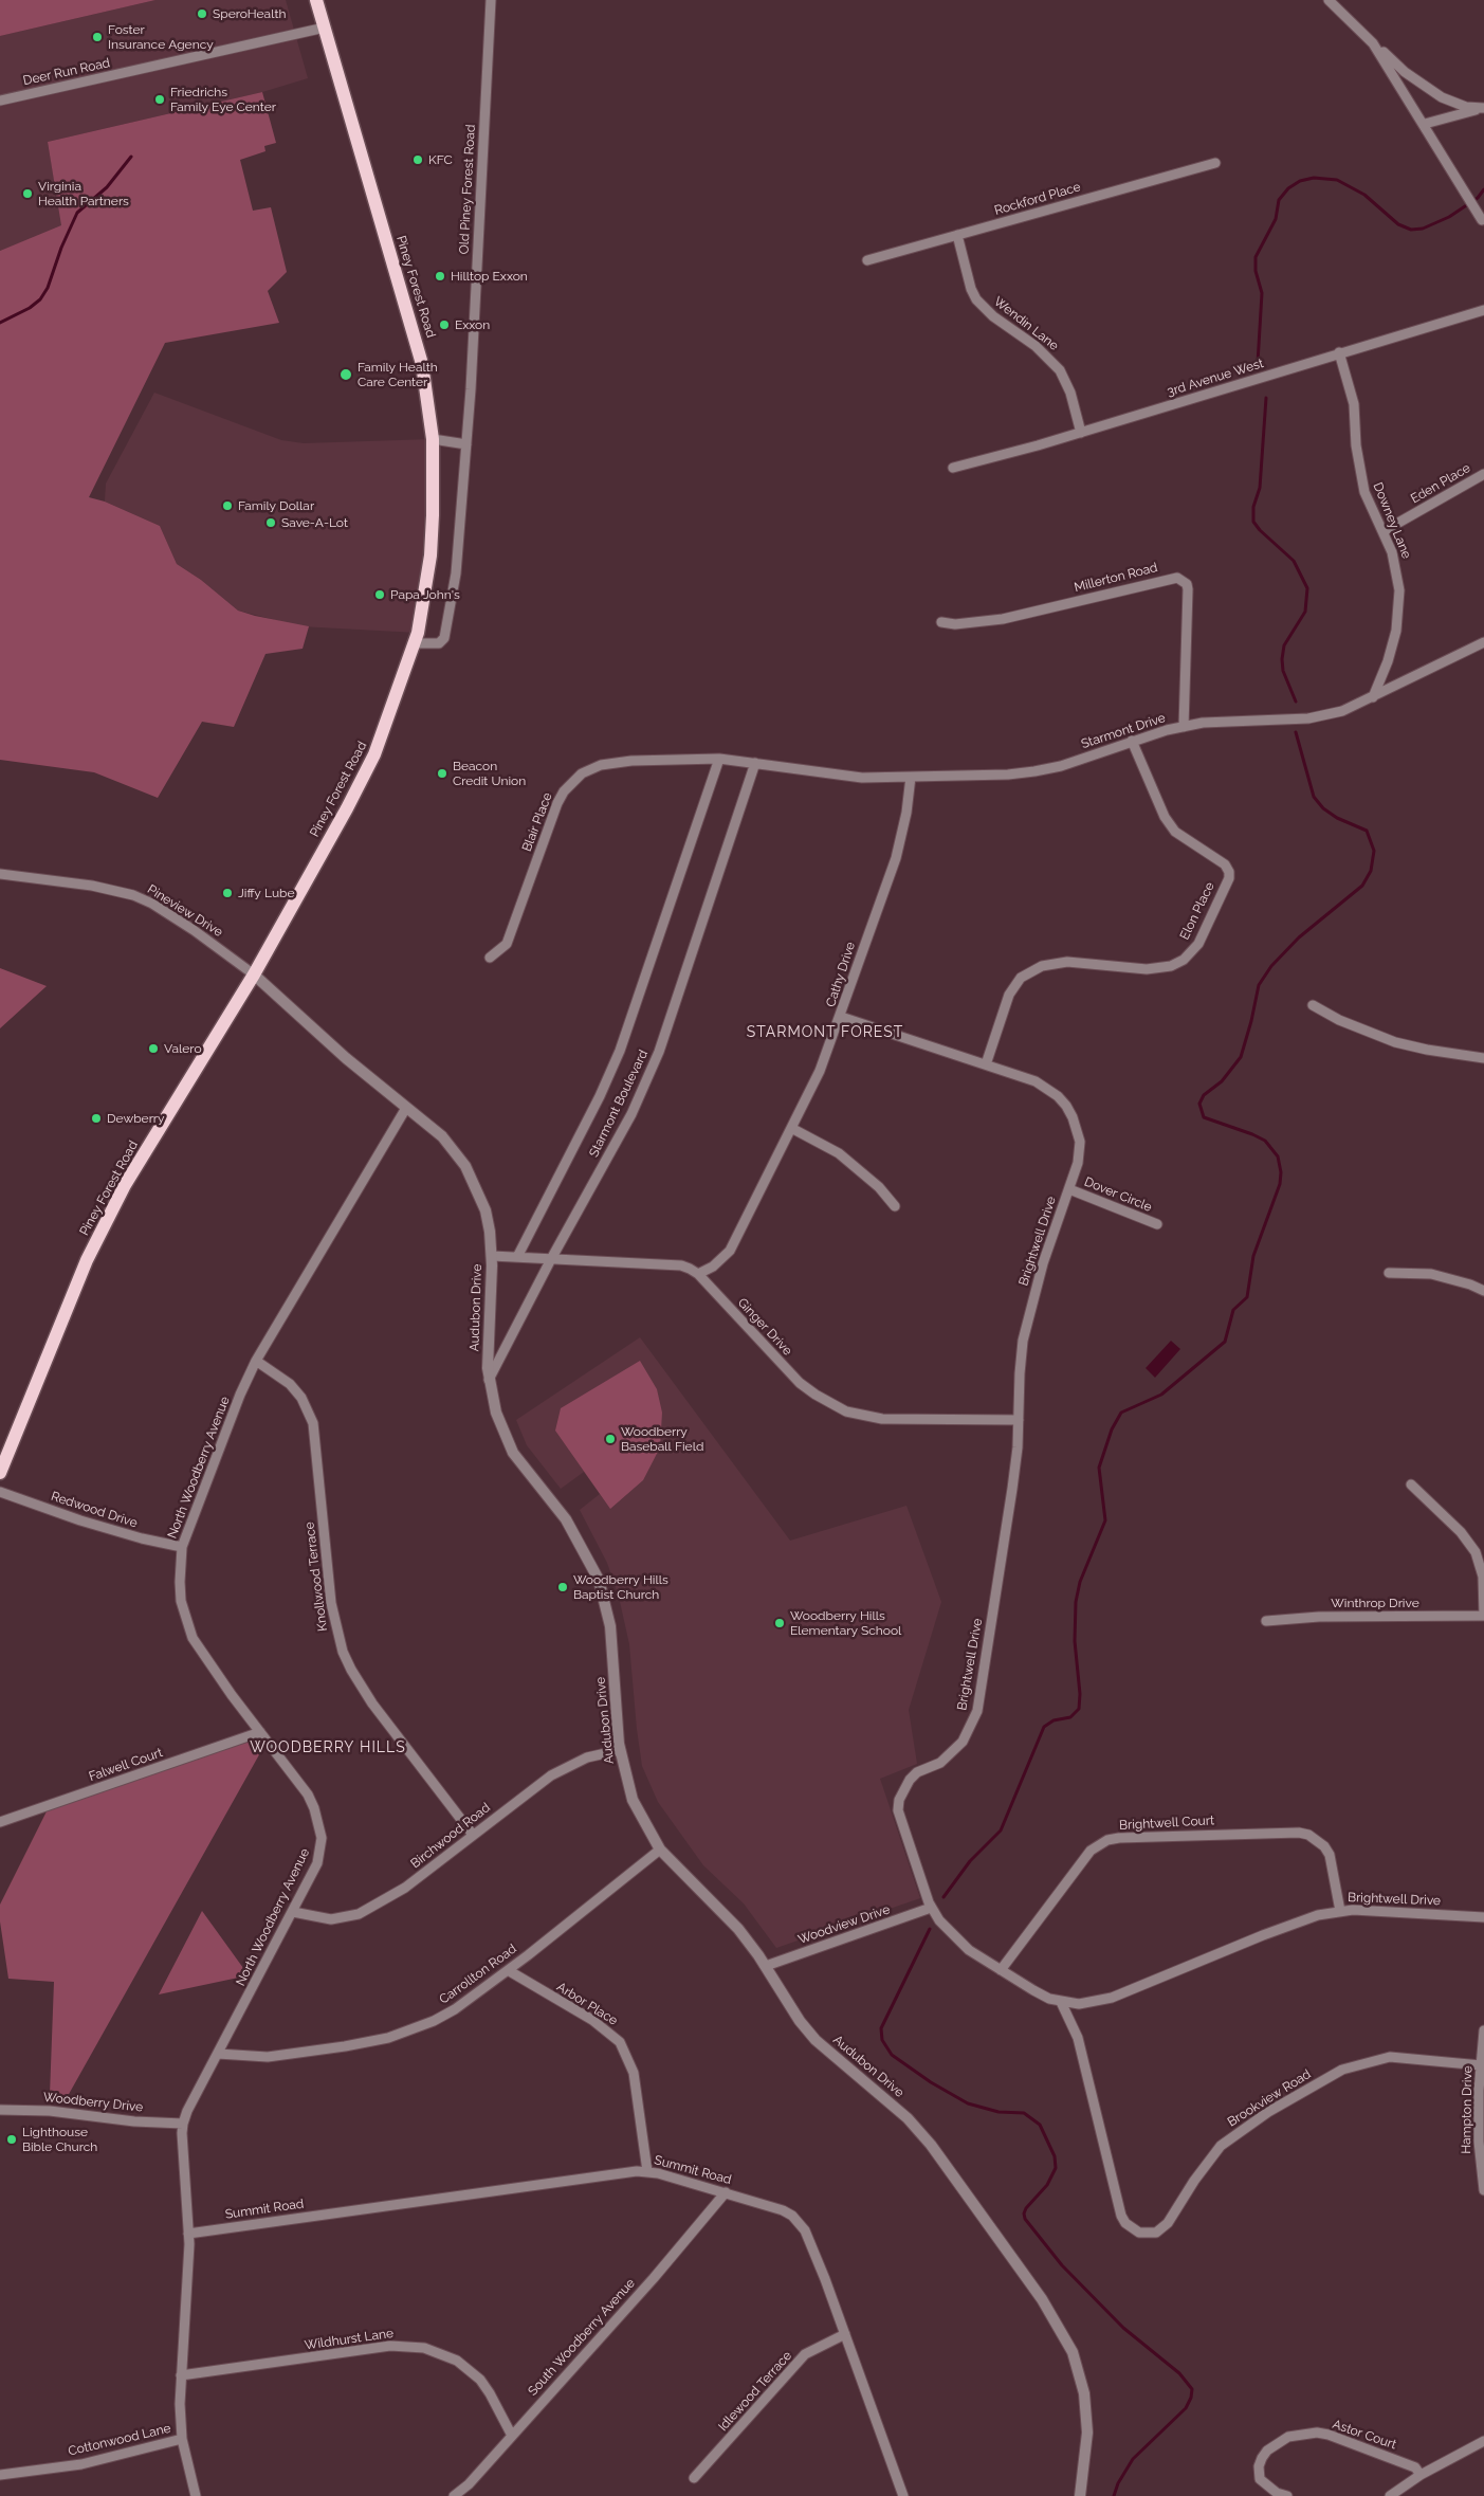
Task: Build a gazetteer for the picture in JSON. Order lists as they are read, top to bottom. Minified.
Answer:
{"streets":{"main road":["Piney Forest Road"],"street":["Deer Run Road","Old Piney Forest Road","Rockford Place","Wendin Lane","3rd Avenue West","Eden Place","Downey Lane","Millerton Road","Starmont Drive","Blair Place","Pineview Drive","Elon Place","Cathy Drive","Starmont Boulevard","Dover Circle","Brightwell Drive","Audubon Drive","Ginger Drive","North Woodberry Avenue","Redwood Drive","Knollwood Terrace","Winthrop Drive","Falwell Court","Brightwell Court","Birchwood Road","Woodview Drive","Carrollton Road","Arbor Place","Brookview Road","Woodberry Drive","Hampton Drive","Summit Road","South Woodberry Avenue","Wildhurst Lane","Idlewood Terrace","Astor Court","Cottonwood Lane"]},"crossings":[["Deer Run Road","Piney Forest Road"],["Old Piney Forest Road","Piney Forest Road"],["Rockford Place","Wendin Lane"],["Piney Forest Road","Pineview Drive"],["Piney Forest Road","Audubon Drive"],["Wendin Lane","3rd Avenue West"],["3rd Avenue West","Downey Lane"],["Eden Place","Downey Lane"],["Downey Lane","Starmont Drive"],["Millerton Road","Starmont Drive"],["Starmont Drive","Blair Place"],["Starmont Drive","Elon Place"],["Starmont Drive","Cathy Drive"],["Starmont Drive","Starmont Boulevard"],["Blair Place","Starmont Boulevard"],["Pineview Drive","Audubon Drive"],["Elon Place","Brightwell Drive"],["Cathy Drive","Brightwell Drive"],["Cathy Drive","Ginger Drive"],["Starmont Boulevard","Audubon Drive"],["Starmont Boulevard","Ginger Drive"],["Dover Circle","Brightwell Drive"],["Brightwell Drive","Ginger Drive"],["Brightwell Drive","Brightwell Court"],["Brightwell Drive","Woodview Drive"],["Brightwell Drive","Brookview Road"],["Audubon Drive","Ginger Drive"],["Audubon Drive","North Woodberry Avenue"],["Audubon Drive","Birchwood Road"],["Audubon Drive","Woodview Drive"],["Audubon Drive","Carrollton Road"],["North Woodberry Avenue","Redwood Drive"],["North Woodberry Avenue","Knollwood Terrace"],["North Woodberry Avenue","Falwell Court"],["North Woodberry Avenue","Birchwood Road"],["North Woodberry Avenue","Carrollton Road"],["North Woodberry Avenue","Woodberry Drive"],["Knollwood Terrace","Birchwood Road"],["Carrollton Road","Arbor Place"],["Arbor Place","Summit Road"],["Brookview Road","Hampton Drive"],["Summit Road","South Woodberry Avenue"],["Summit Road","Idlewood Terrace"],["South Woodberry Avenue","Wildhurst Lane"]],"districts":["STARMONT FOREST","WOODBERRY HILLS"],"places":["SperoHealth","Foster Insurance Agency","Friedrichs Family Eye Center","KFC","Virginia Health Partners","Hilltop Exxon","Exxon","Family Health Care Center","Family Dollar","Save-A-Lot","Papa John's","Beacon Credit Union","Jiffy Lube","Valero","Dewberry","Woodberry Baseball Field","Woodberry Hills Baptist Church","Woodberry Hills Elementary School","Lighthouse Bible Church"]}
